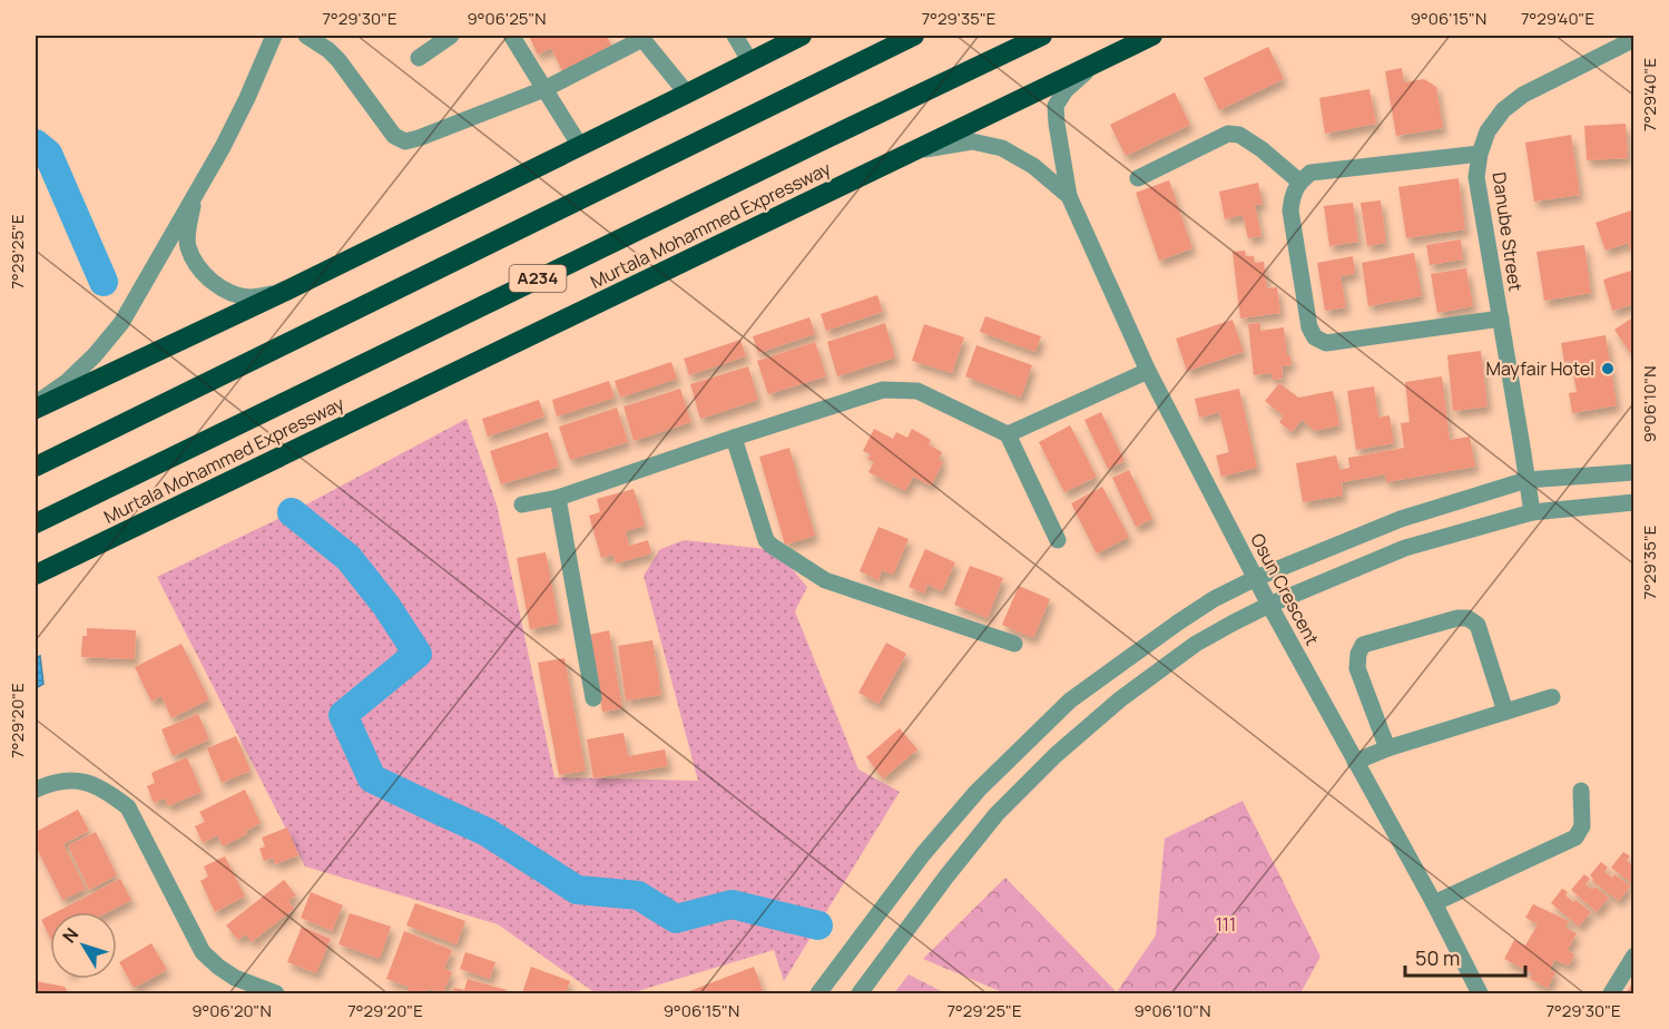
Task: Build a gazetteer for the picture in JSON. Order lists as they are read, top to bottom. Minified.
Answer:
{"streets":{"highway":["Murtala Mohammed Expressway","A234"],"street":["Danube Street","Osun Crescent"]},"parks":["111"],"places":["Mayfair Hotel"],"scale_bar":"50 m","north":"top left","coordinates":["7°29'30\"E","9°06'25\"N","7°29'35\"E","9°06'15\"N","7°29'40\"E","7°29'25\"E","9°06'10\"N","7°29'20\"E","9°06'20\"N"]}
